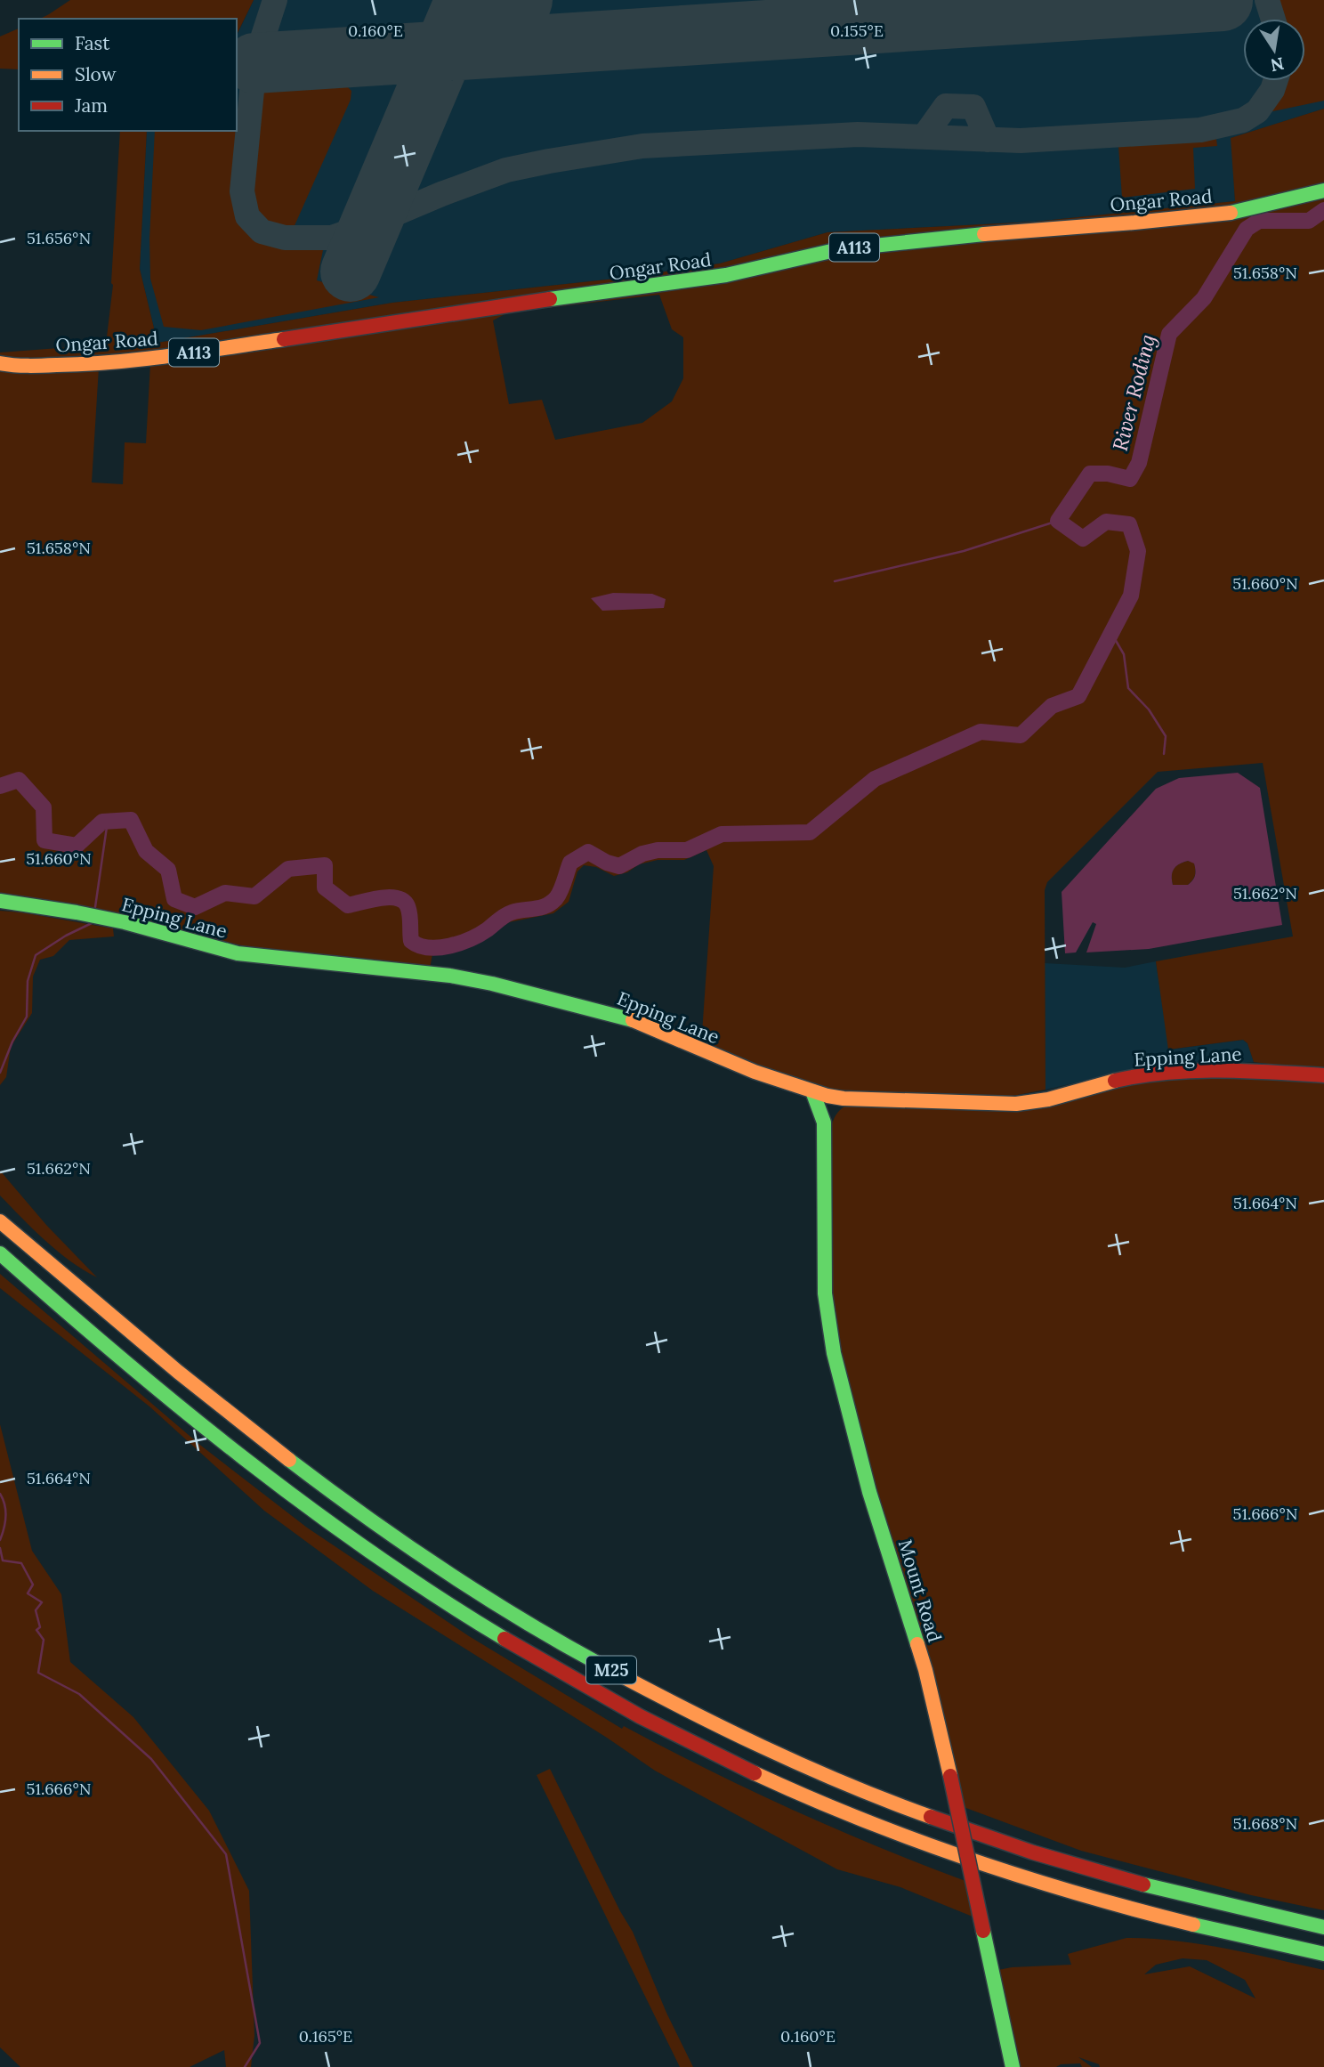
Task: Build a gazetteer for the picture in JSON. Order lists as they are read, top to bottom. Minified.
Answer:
{"streets":{"main road":["Ongar Road","A113","Epping Lane","Mount Road","M25"]},"crossings":[["Epping Lane","Mount Road"]],"water":["River Roding"],"legend":["Fast","Slow","Jam"],"north":"bottom","coordinates":["0.160°E","0.155°E","51.656°N","51.658°N","51.660°N","51.662°N","51.664°N","51.666°N","51.668°N","0.165°E"]}
